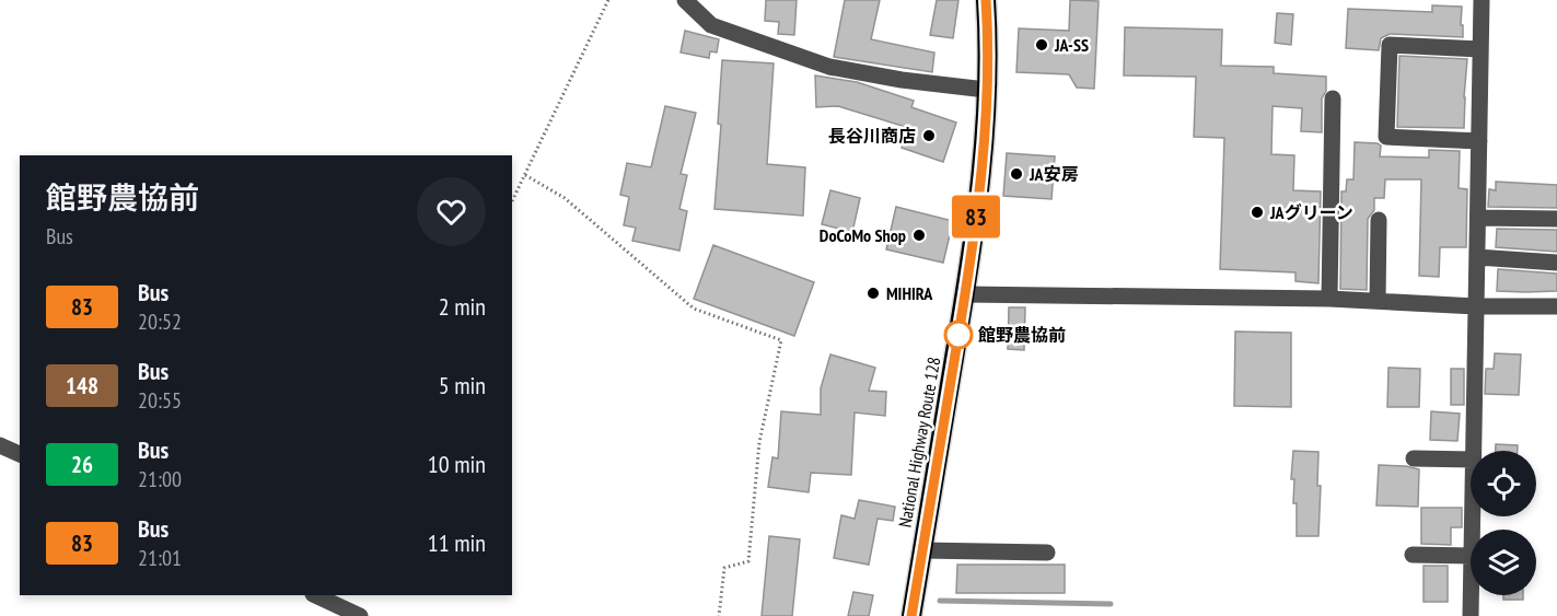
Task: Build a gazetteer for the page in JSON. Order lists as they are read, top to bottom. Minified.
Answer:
{"streets":{"highway":["National Highway Route 128"]},"places":["JA-SS","長谷川商店","JA安房","JAグリーン","DoCoMo Shop","MIHIRA","館野農協前"],"lines":["bus line 83"],"page":{"on_map":"83","heading":["館野農協前","Bus"],"list":[{"mark":"83","name":"Bus","note":"20:52","value":"2 min"},{"mark":"148","name":"Bus","note":"20:55","value":"5 min"},{"mark":"26","name":"Bus","note":"21:00","value":"10 min"},{"mark":"83","name":"Bus","note":"21:01","value":"11 min"}]}}
